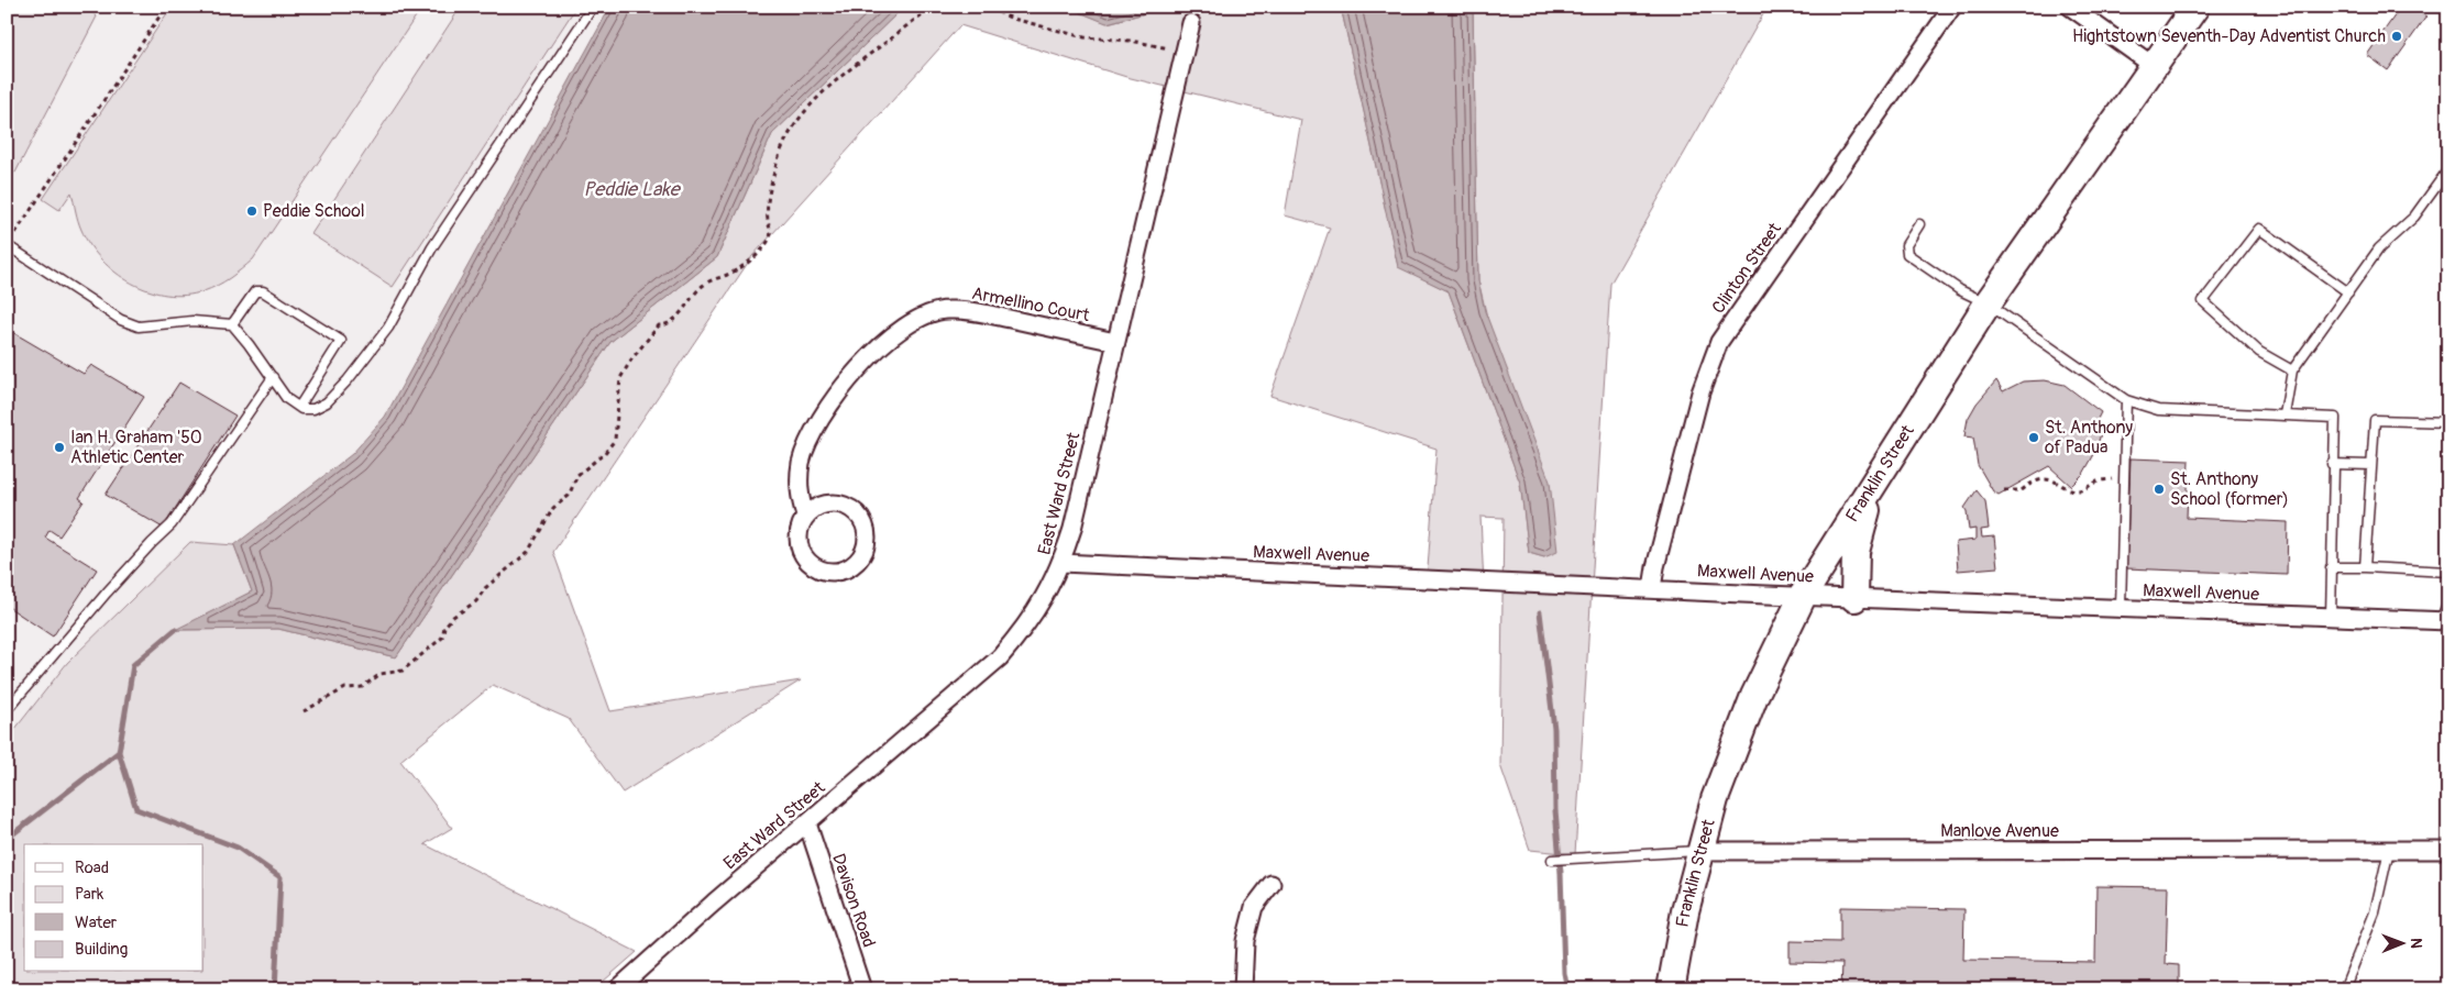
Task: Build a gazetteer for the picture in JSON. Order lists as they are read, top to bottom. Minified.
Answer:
{"streets":{"main road":["Franklin Street"],"street":["Clinton Street","Armellino Court","East Ward Street","Maxwell Avenue","Manlove Avenue","Davison Road"]},"crossings":[["Clinton Street","Maxwell Avenue"],["Armellino Court","East Ward Street"],["Franklin Street","Maxwell Avenue"],["Franklin Street","Manlove Avenue"],["East Ward Street","Maxwell Avenue"],["East Ward Street","Davison Road"]],"water":["Peddie Lake"],"places":["Hightstown Seventh-Day Adventist Church","Peddie School","St. Anthony of Padua","Ian H. Graham '50 Athletic Center","St. Anthony School (former)"],"legend":["Road","Park","Water","Building"],"north":"right"}
